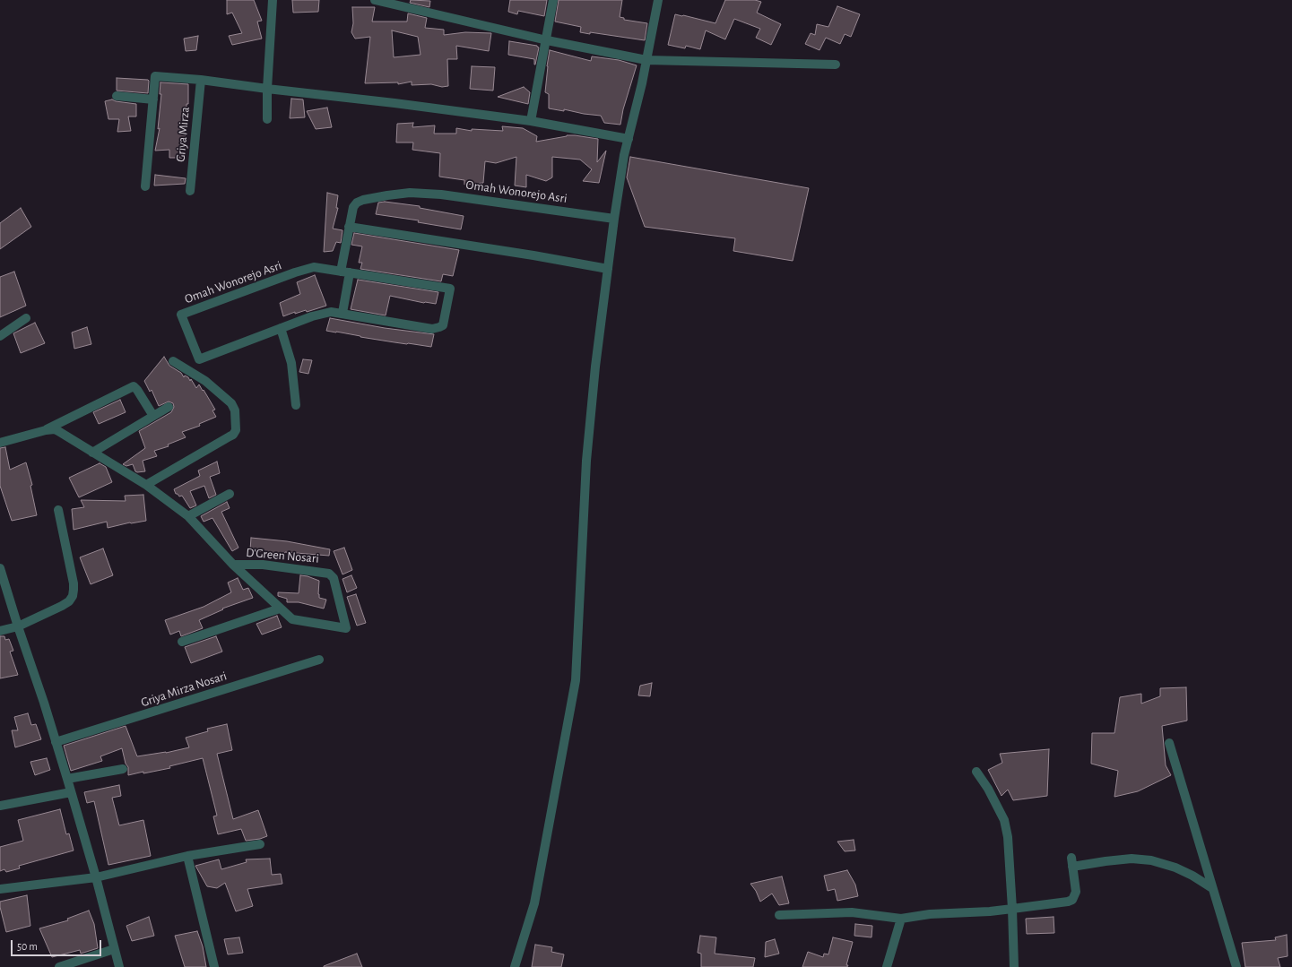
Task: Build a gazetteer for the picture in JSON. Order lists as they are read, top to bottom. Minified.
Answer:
{"streets":{"street":["Griya Mirza","Omah Wonorejo Asri","D'Green Nosari","Griya Mirza Nosari"]},"scale_bar":"50 m"}
